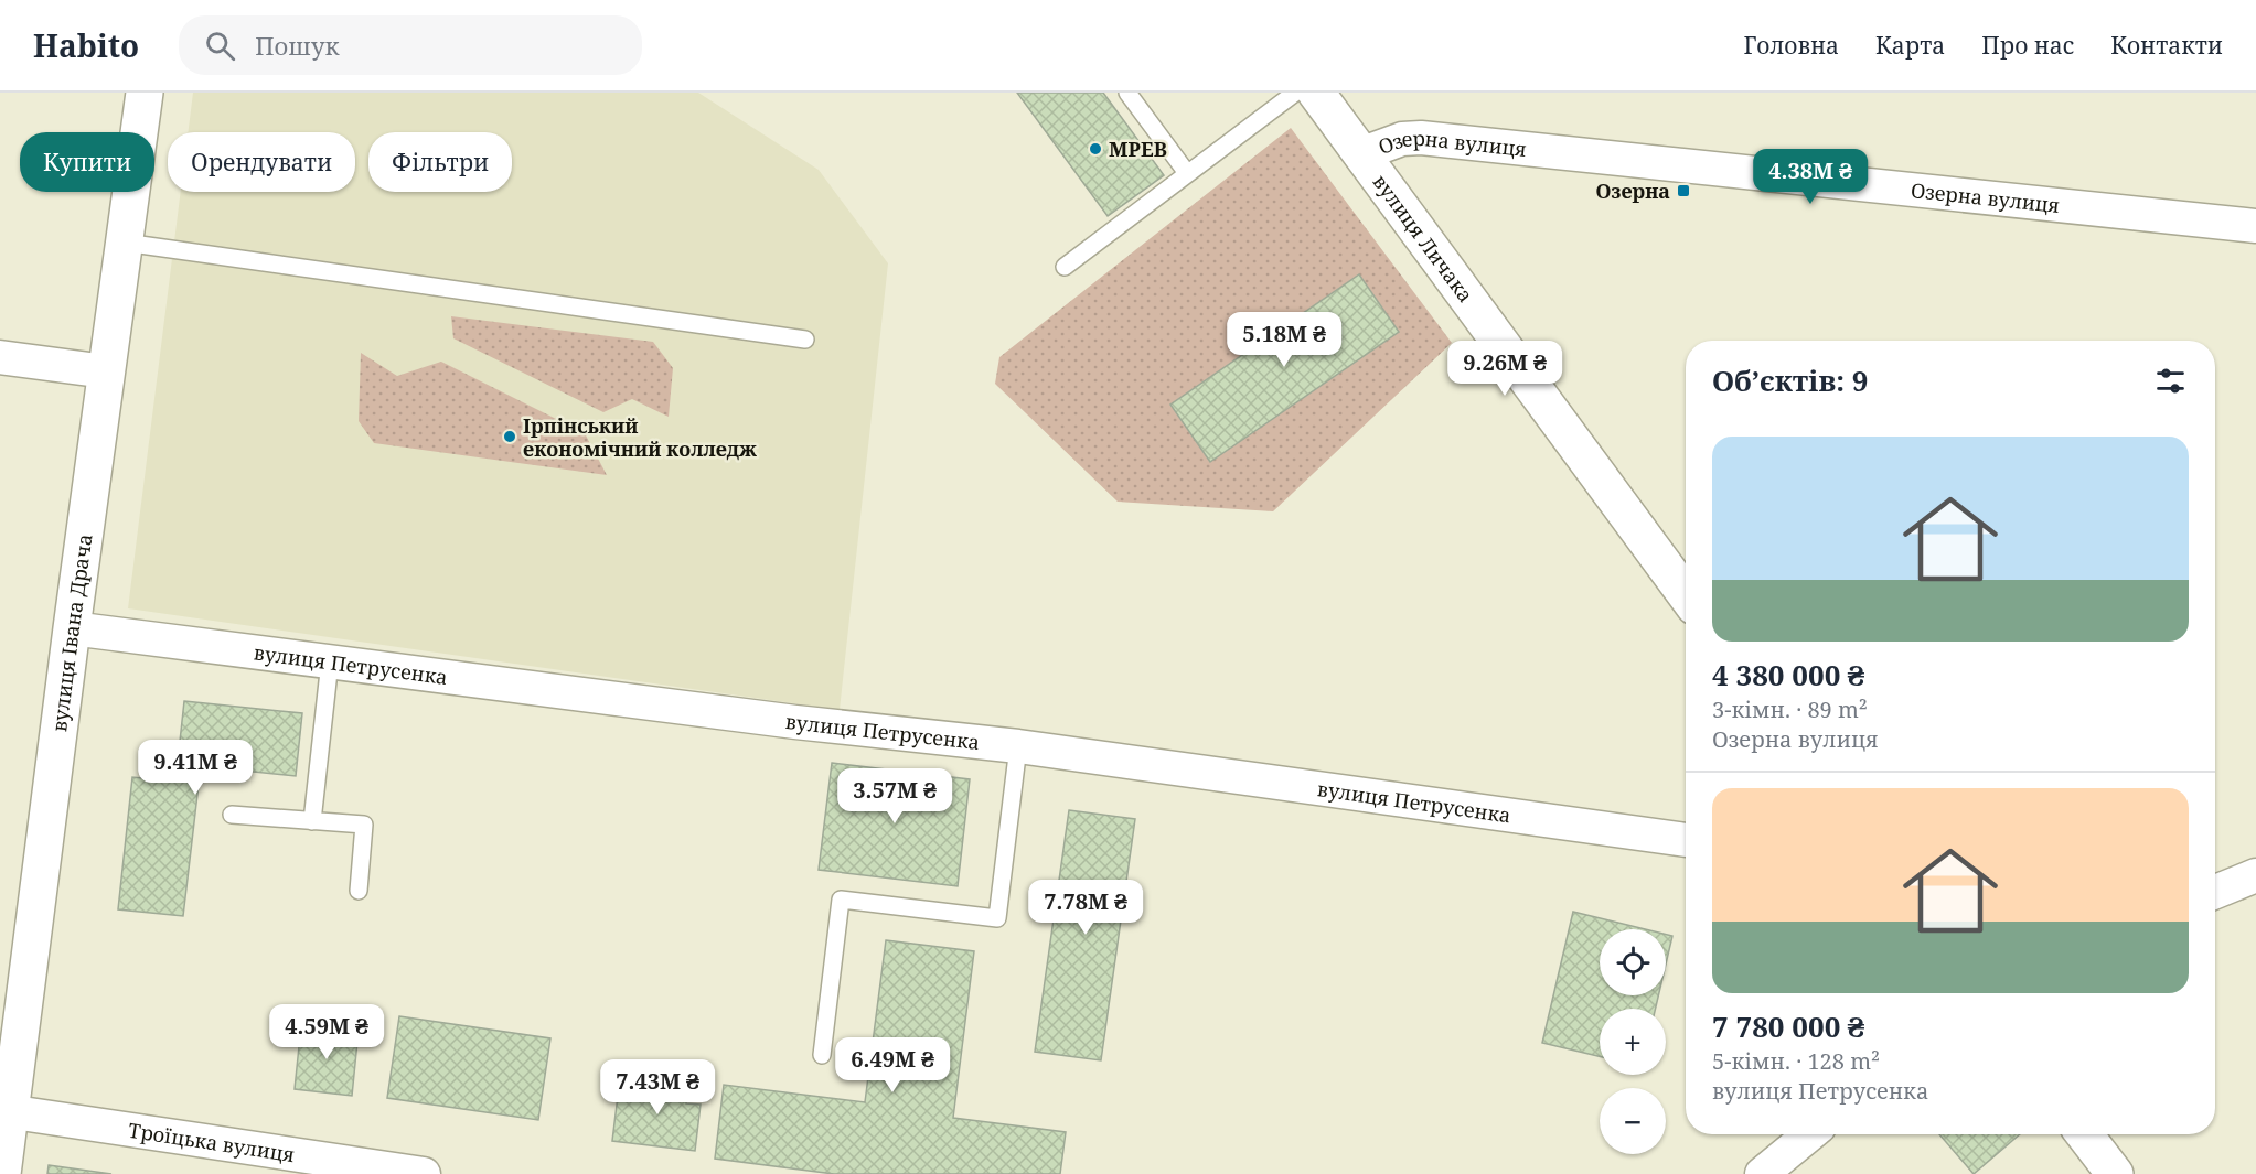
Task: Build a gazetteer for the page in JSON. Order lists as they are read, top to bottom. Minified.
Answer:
{"streets":{"street":["Озерна вулиця","вулиця Личака","вулиця Івана Драча","вулиця Петрусенка","Троїцька вулиця"]},"crossings":[["Озерна вулиця","вулиця Личака"],["вулиця Івана Драча","вулиця Петрусенка"],["вулиця Івана Драча","Троїцька вулиця"]],"places":{"other":["МРЕВ","Ірпінський економічний колледж"],"transit":["Озерна"]},"page":{"header":"Habito","search":"Пошук","nav":["Головна","Карта","Про нас","Контакти"],"chip":["Купити","Орендувати","Фільтри"],"price":["4.38M ₴","5.18M ₴","9.26M ₴","9.41M ₴","3.57M ₴","7.78M ₴","4.59M ₴","6.49M ₴","7.43M ₴"],"heading":"Об’єктів: 9","list":[{"name":"4 380 000 ₴","note":"3-кімн. · 89 m² · Озерна вулиця"},{"name":"7 780 000 ₴","note":"5-кімн. · 128 m² · вулиця Петрусенка"}],"map_buttons":["+","−"]}}
